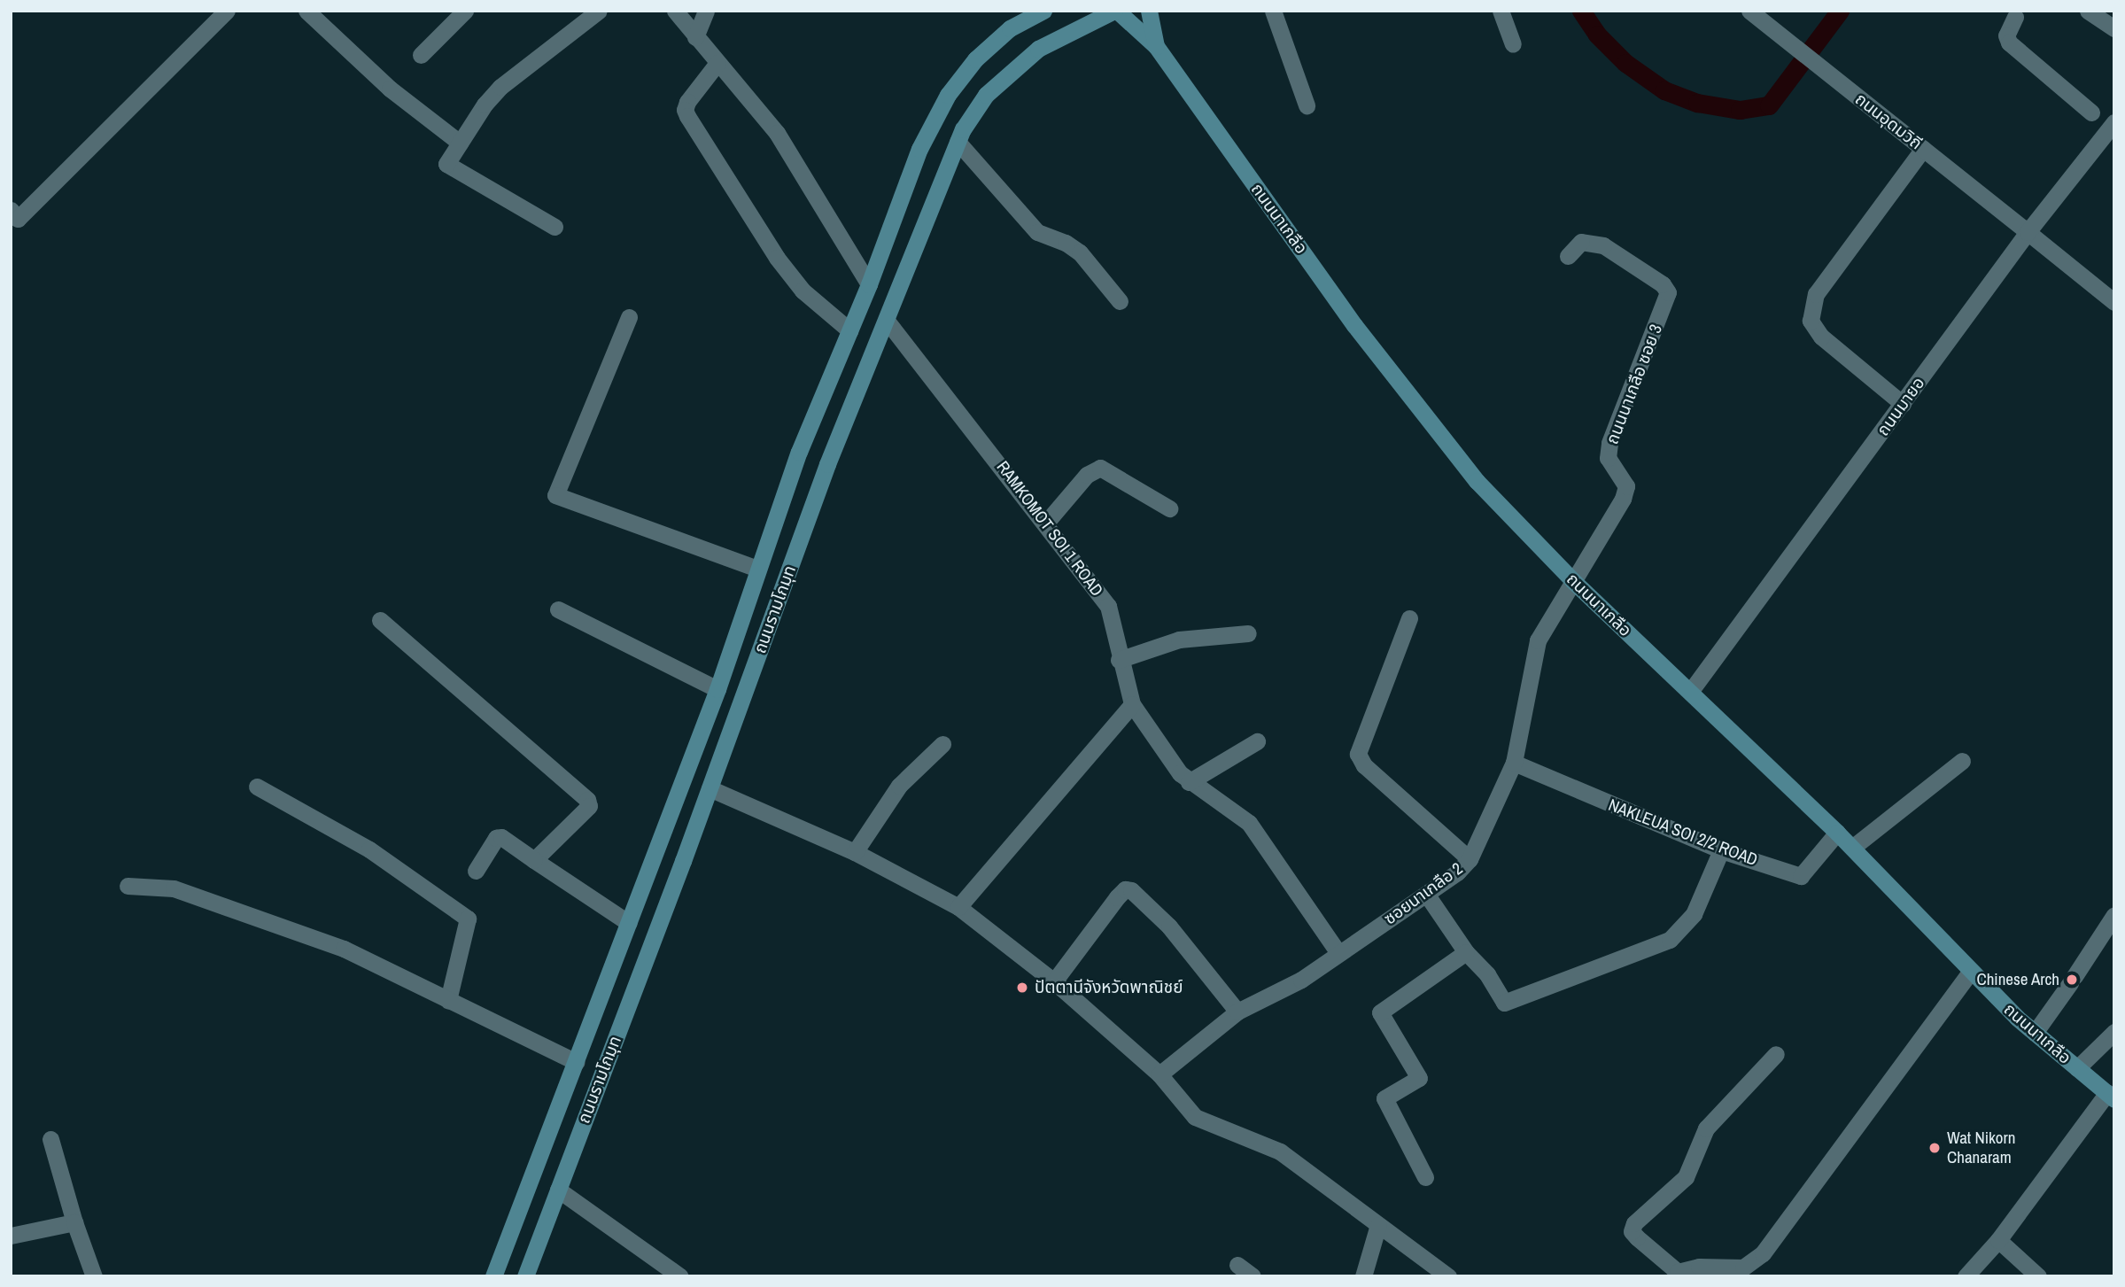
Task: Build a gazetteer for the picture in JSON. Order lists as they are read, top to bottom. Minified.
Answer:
{"streets":{"main road":["ถนนนาเกลือ","ถนนรามโกมุท"],"street":["ถนนอุดมวิถี","ถนนนาเกลือ ซอย 3","ถนนมายอ","RAMKOMOT SOI 1 ROAD","NAKLEUA SOI 2/2 ROAD","ซอยนาเกลือ 2"]},"crossings":[["ถนนอุดมวิถี","ถนนมายอ"],["ถนนนาเกลือ","ถนนนาเกลือ ซอย 3"],["ถนนนาเกลือ","ถนนมายอ"],["ถนนนาเกลือ","ถนนรามโกมุท"],["ถนนนาเกลือ","NAKLEUA SOI 2/2 ROAD"],["ถนนนาเกลือ","ซอยนาเกลือ 2"],["ถนนนาเกลือ ซอย 3","ซอยนาเกลือ 2"],["RAMKOMOT SOI 1 ROAD","ถนนรามโกมุท"],["RAMKOMOT SOI 1 ROAD","ซอยนาเกลือ 2"],["NAKLEUA SOI 2/2 ROAD","ซอยนาเกลือ 2"]],"places":["Chinese Arch","ปัตตานีจังหวัดพาณิชย์","Wat Nikorn Chanaram"]}
